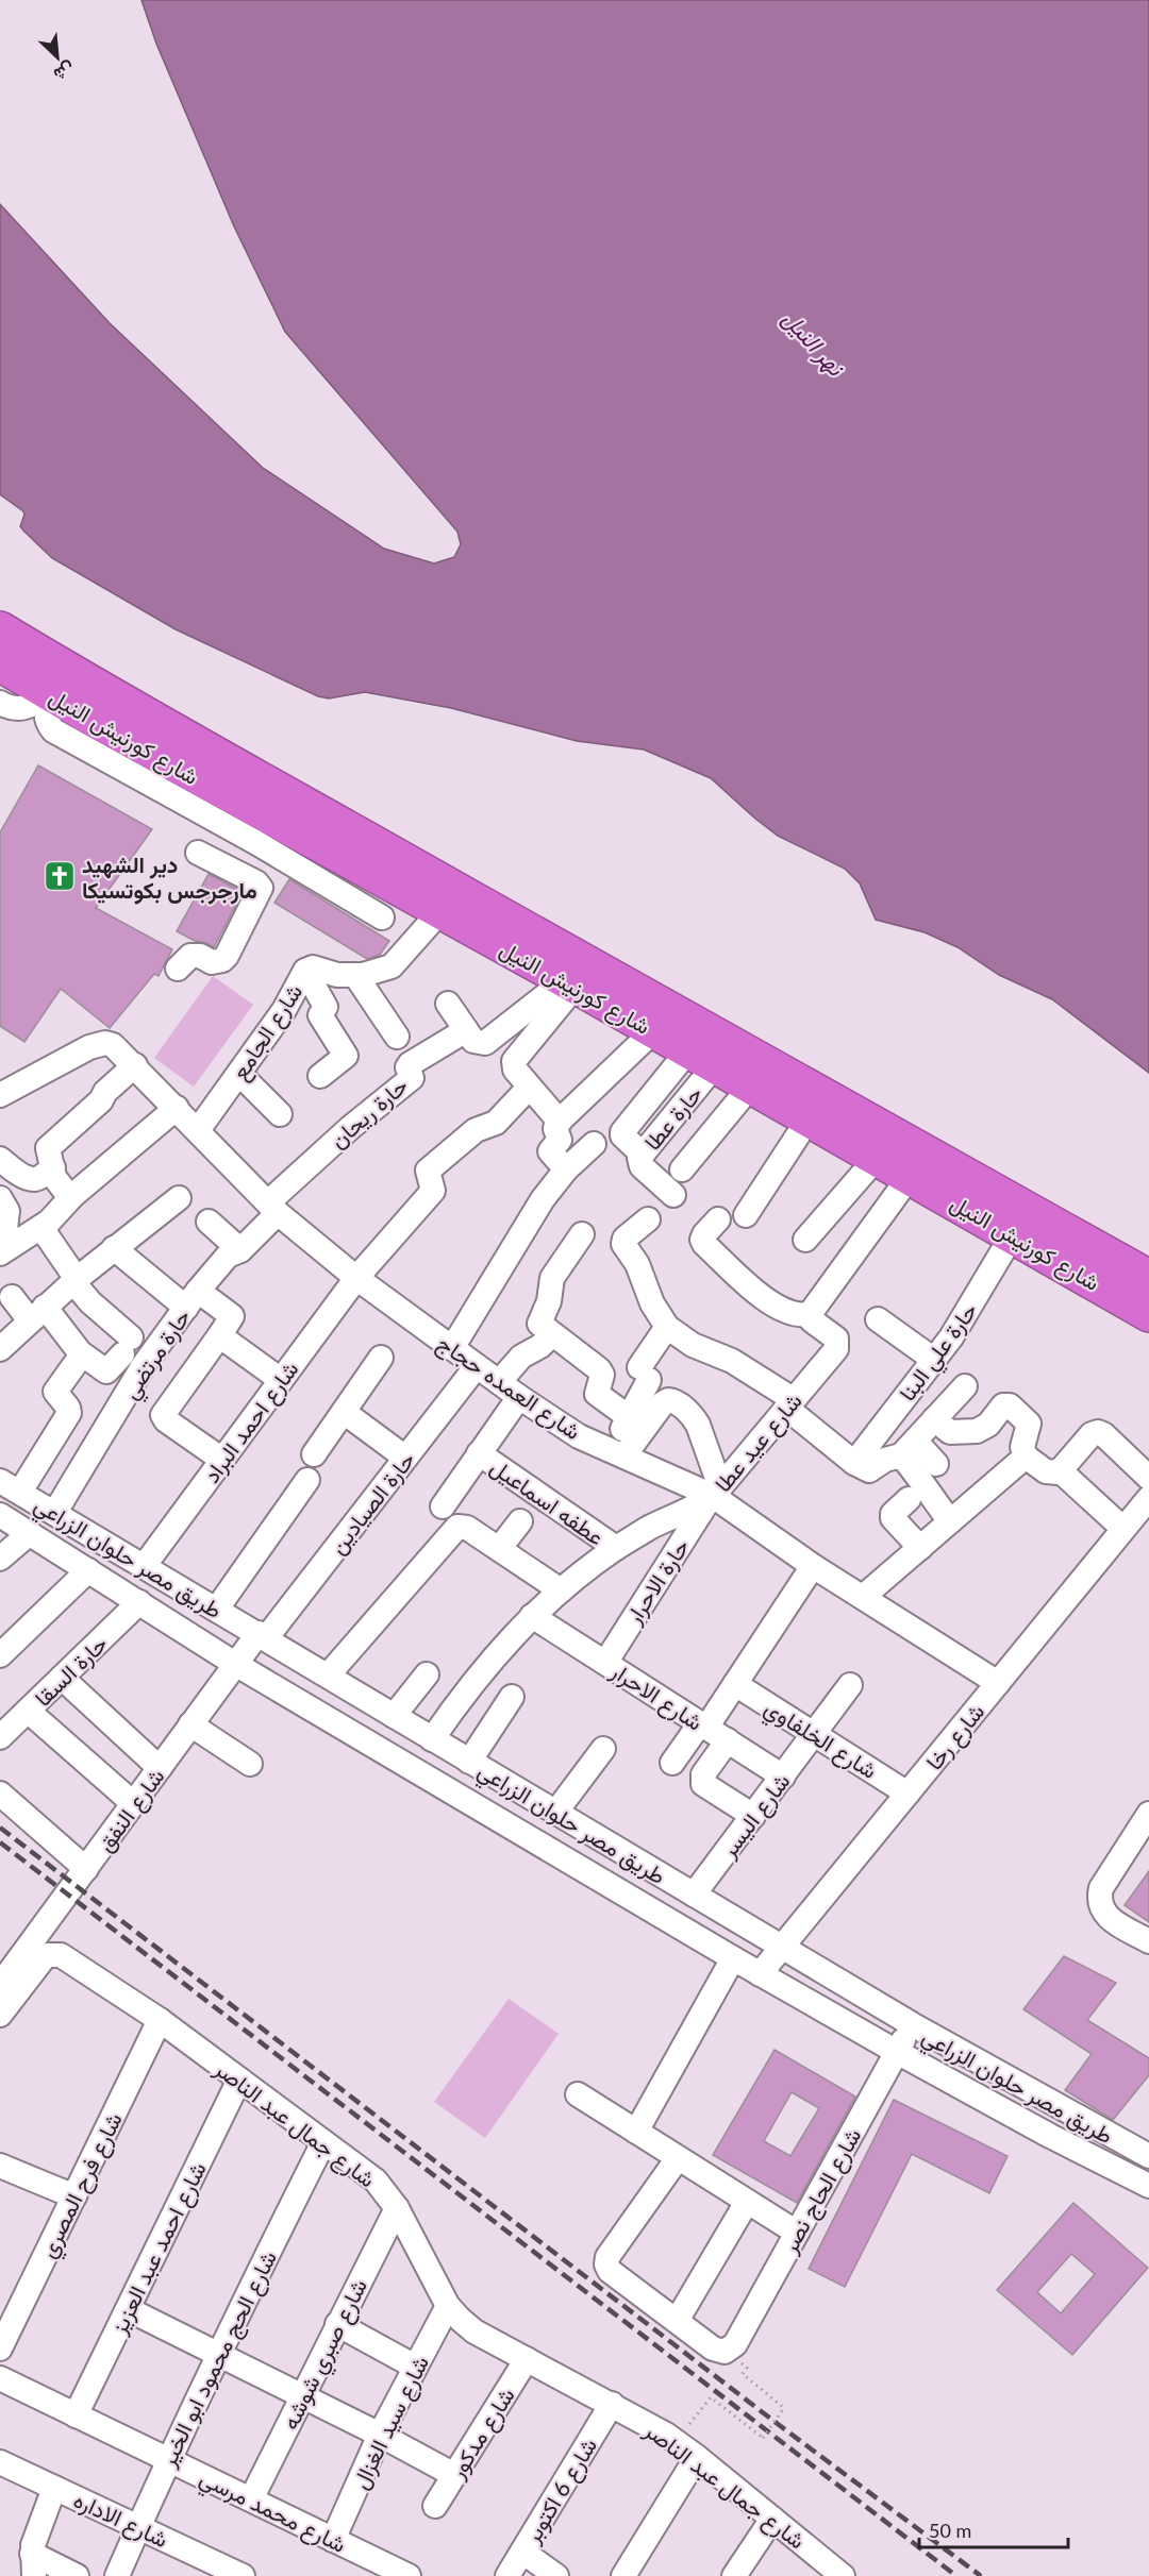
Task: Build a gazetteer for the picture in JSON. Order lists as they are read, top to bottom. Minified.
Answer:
{"streets":{"highway":["شارع كورنيش النيل"],"street":["شارع الجامع","حارة ريحان","حارة عطا","حارة علي البنا","حارة مرتضي","شارع العمده حجاج","شارع احمد البراد","شارع عيد عطا","عطفه اسماعيل","حارة الصيادين","طريق مصر حلوان الزراعي","حارة الاحرار","حارة السقا","شارع الاحرار","شارع رخا","شارع الخلفاوي","شارع النفق","شارع اليسر","شارع جمال عبد الناصر","شارع فرح المصري","شارع الحاج نصر","شارع احمد عبد العزيز","شارع صبري شوشه","شارع الحج محمود ابو الخير","شارع سيد الغزال","شارع مدكور","شارع 6 اكتوبر","شارع محمد مرسي","شارع الاداره"]},"crossings":[["شارع كورنيش النيل","شارع الجامع"],["شارع كورنيش النيل","حارة عطا"],["شارع كورنيش النيل","حارة علي البنا"],["شارع الجامع","شارع العمده حجاج"],["حارة ريحان","حارة مرتضي"],["حارة ريحان","شارع العمده حجاج"],["حارة مرتضي","شارع العمده حجاج"],["حارة مرتضي","طريق مصر حلوان الزراعي"],["شارع العمده حجاج","شارع احمد البراد"],["شارع العمده حجاج","شارع عيد عطا"],["شارع العمده حجاج","حارة الصيادين"],["شارع العمده حجاج","حارة الاحرار"],["شارع العمده حجاج","شارع رخا"],["شارع احمد البراد","طريق مصر حلوان الزراعي"],["شارع عيد عطا","عطفه اسماعيل"],["شارع عيد عطا","طريق مصر حلوان الزراعي"],["شارع عيد عطا","حارة الاحرار"],["شارع عيد عطا","شارع الاحرار"],["حارة الصيادين","طريق مصر حلوان الزراعي"],["حارة الصيادين","شارع النفق"],["طريق مصر حلوان الزراعي","حارة السقا"],["طريق مصر حلوان الزراعي","شارع رخا"],["طريق مصر حلوان الزراعي","شارع النفق"],["طريق مصر حلوان الزراعي","شارع اليسر"],["طريق مصر حلوان الزراعي","شارع الحاج نصر"],["حارة الاحرار","شارع الاحرار"],["شارع الاحرار","شارع اليسر"],["شارع رخا","شارع الخلفاوي"],["شارع الخلفاوي","شارع اليسر"],["شارع جمال عبد الناصر","شارع فرح المصري"],["شارع جمال عبد الناصر","شارع احمد عبد العزيز"],["شارع جمال عبد الناصر","شارع صبري شوشه"],["شارع جمال عبد الناصر","شارع الحج محمود ابو الخير"],["شارع جمال عبد الناصر","شارع سيد الغزال"],["شارع جمال عبد الناصر","شارع مدكور"],["شارع جمال عبد الناصر","شارع 6 اكتوبر"],["شارع احمد عبد العزيز","شارع محمد مرسي"],["شارع صبري شوشه","شارع محمد مرسي"],["شارع الحج محمود ابو الخير","شارع محمد مرسي"],["شارع الحج محمود ابو الخير","شارع الاداره"],["شارع سيد الغزال","شارع محمد مرسي"]],"water":["نهر النيل"],"places":{"church":["دير الشهيد مارجرجس بكوتسيكا"]},"scale_bar":"50 m","north":"bottom right"}
